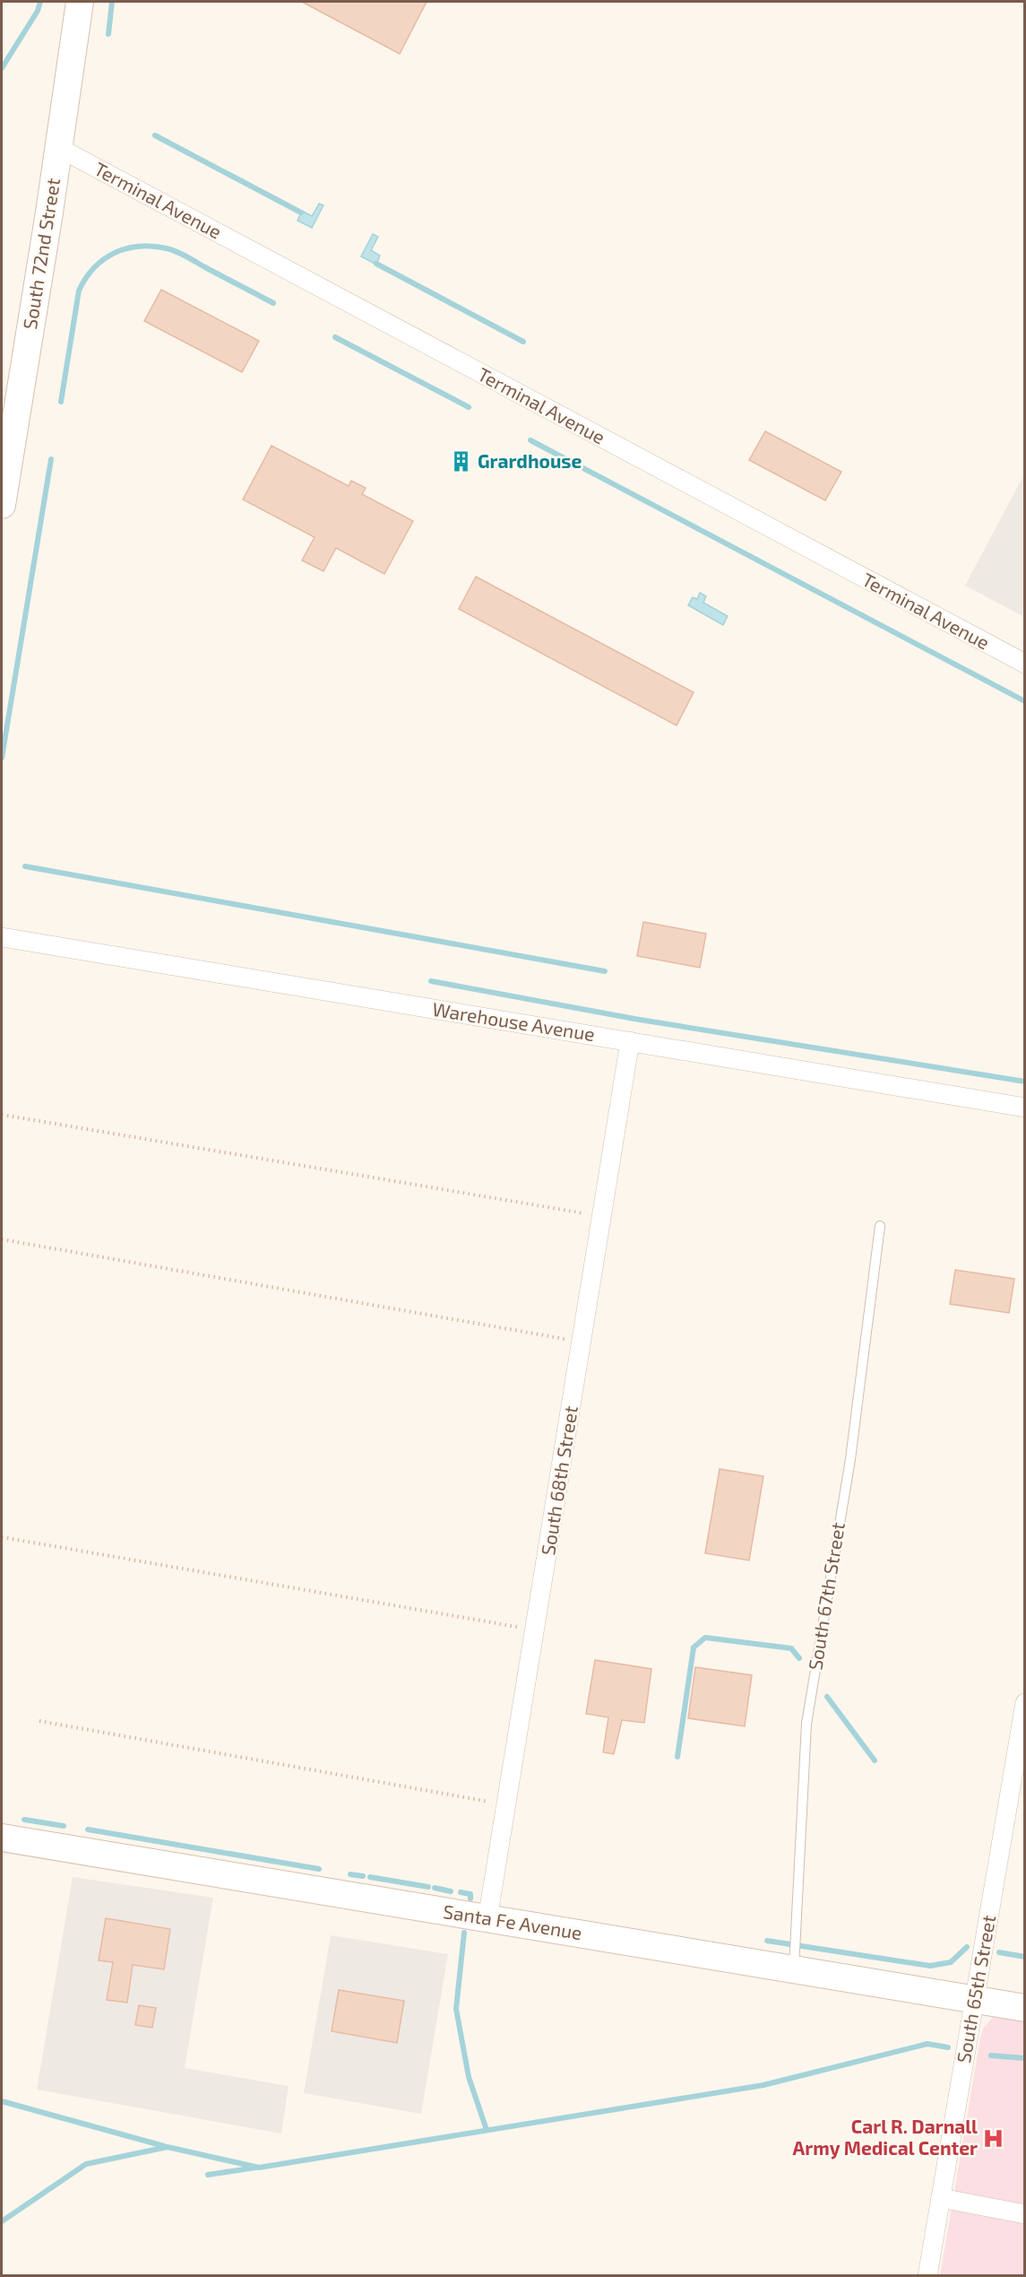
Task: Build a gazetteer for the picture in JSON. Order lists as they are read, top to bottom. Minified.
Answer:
{"streets":{"street":["Terminal Avenue","South 72nd Street","Warehouse Avenue","South 68th Street","Santa Fe Avenue","South 65th Street"],"lane":["South 67th Street"]},"crossings":[["Terminal Avenue","South 72nd Street"],["Warehouse Avenue","South 68th Street"],["South 68th Street","Santa Fe Avenue"],["South 67th Street","Santa Fe Avenue"],["Santa Fe Avenue","South 65th Street"]],"places":{"building":["Grardhouse"],"hospital":["Carl R. Darnall Army Medical Center"]}}
